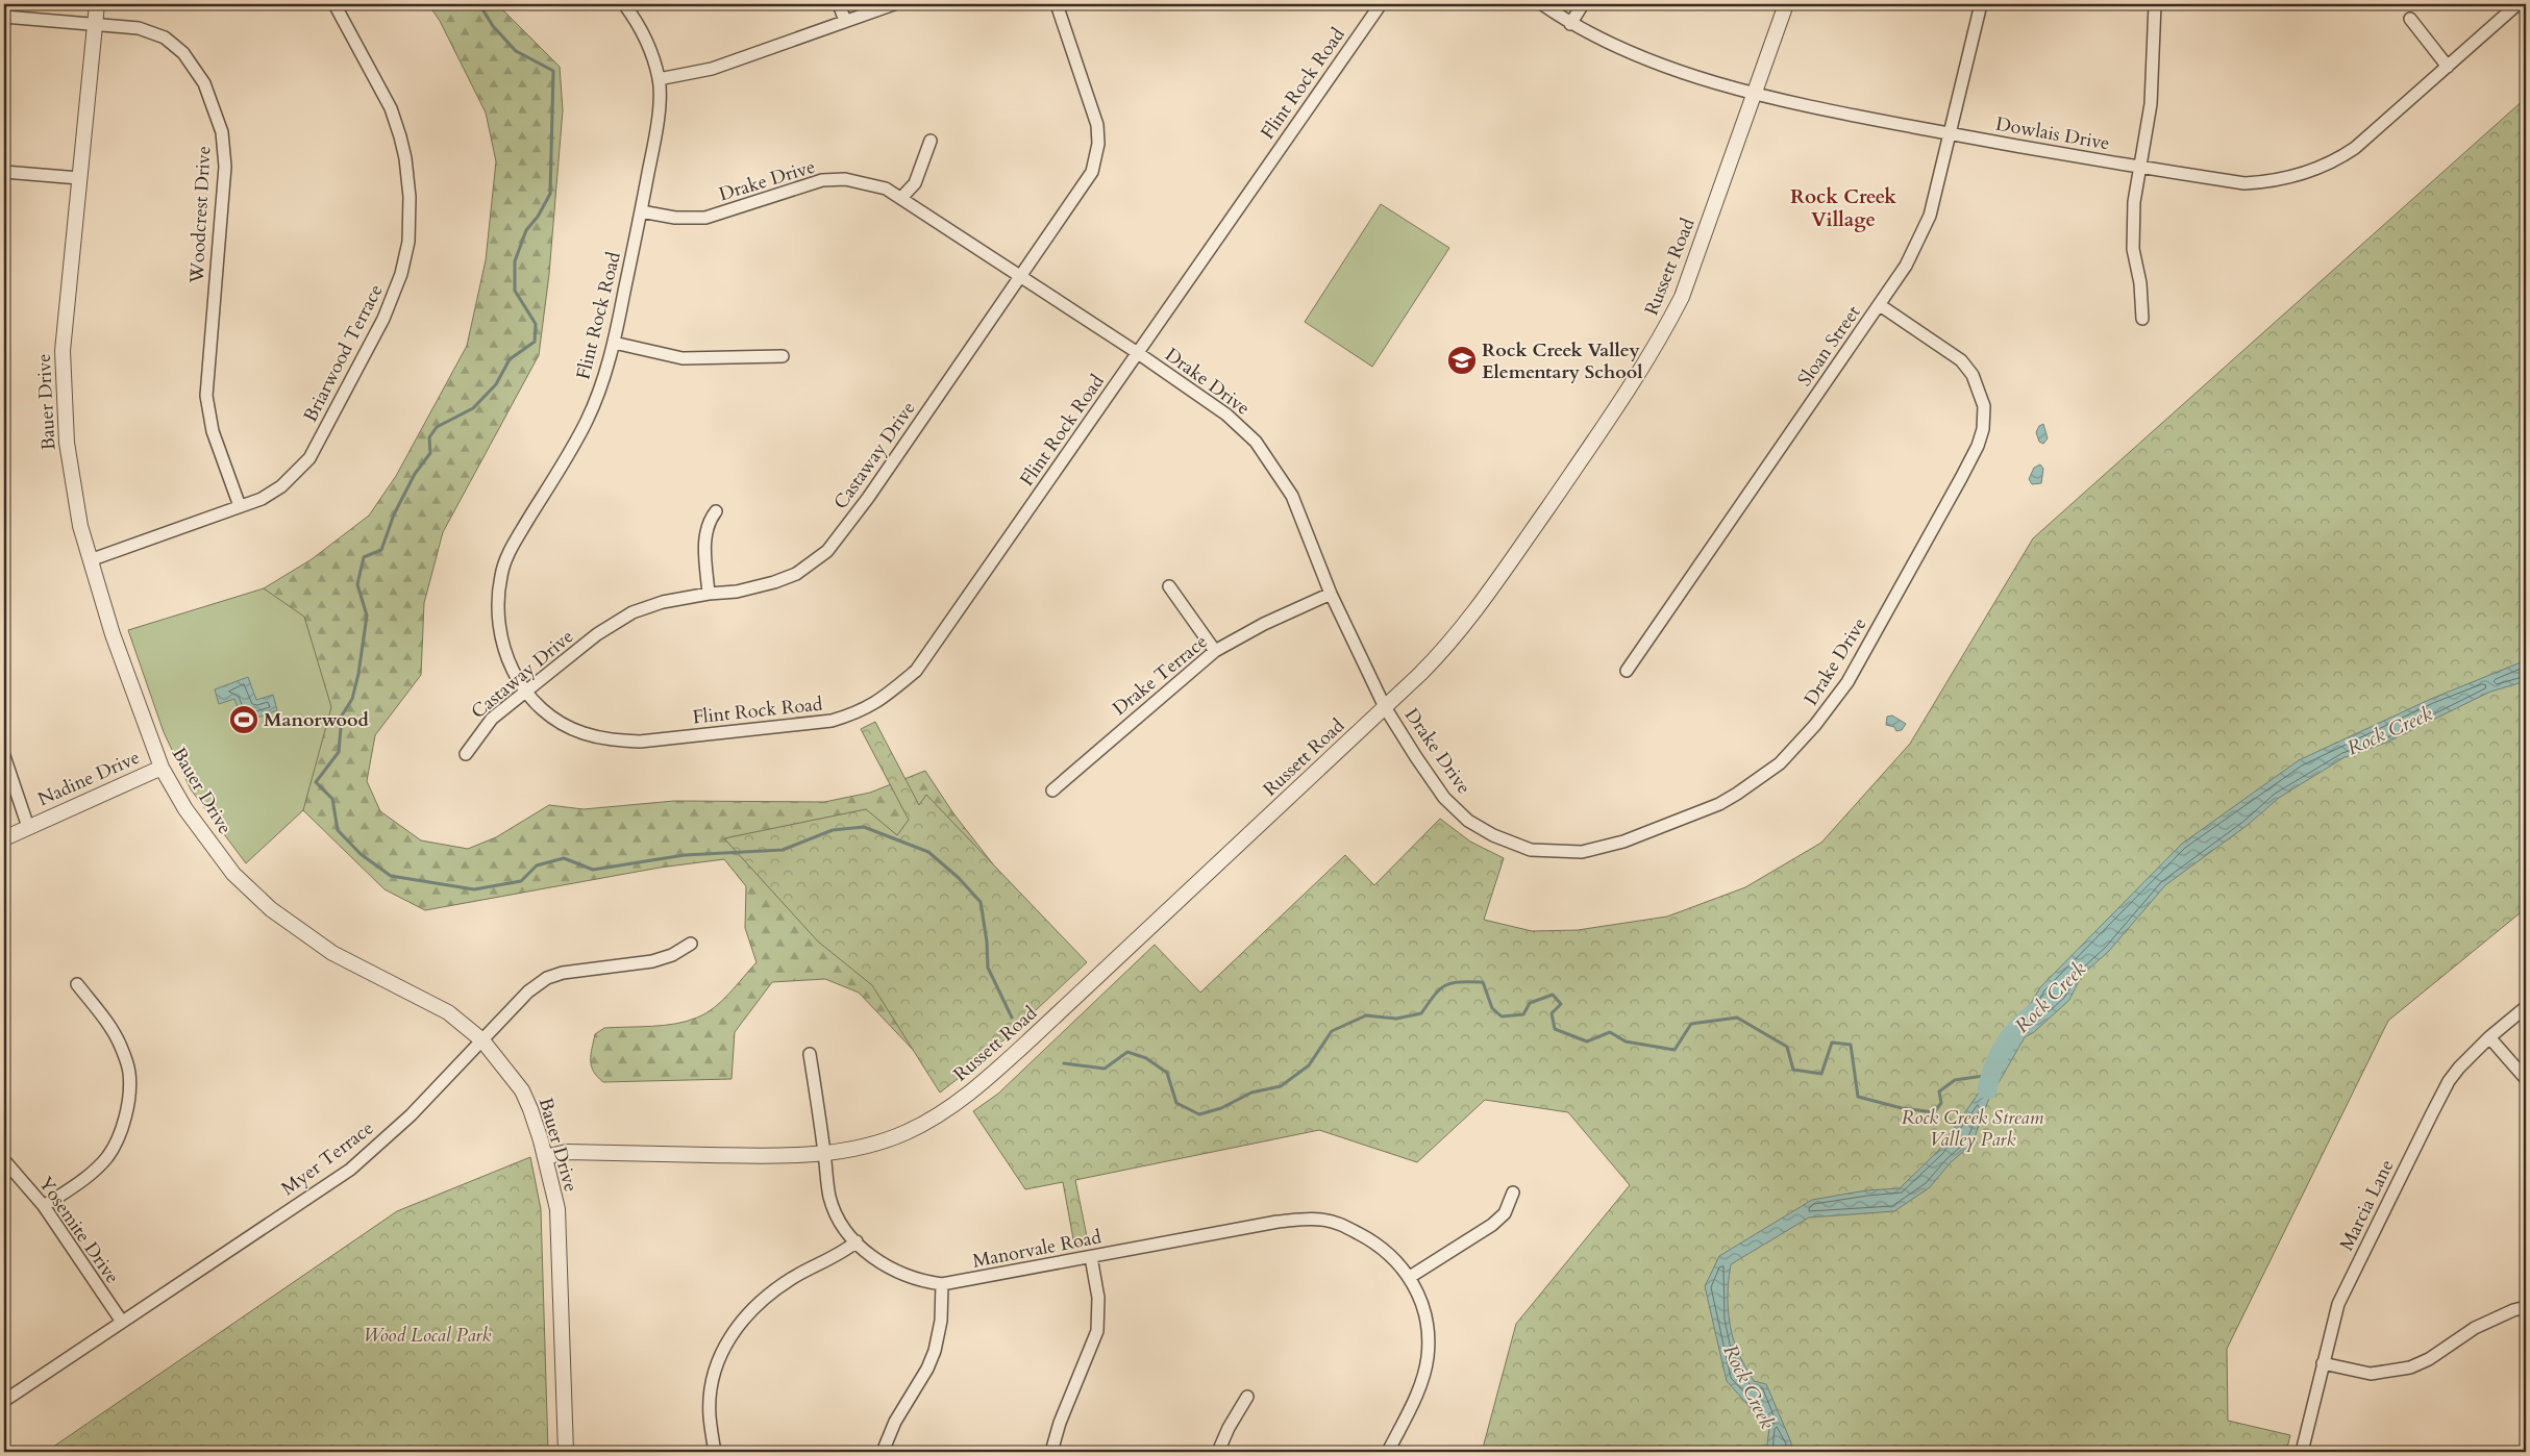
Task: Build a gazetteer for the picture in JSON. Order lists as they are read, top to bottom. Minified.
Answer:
{"streets":{"street":["Flint Rock Road","Dowlais Drive","Drake Drive","Woodcrest Drive","Russett Road","Sloan Street","Briarwood Terrace","Bauer Drive","Castaway Drive","Drake Terrace","Nadine Drive","Myer Terrace","Marcia Lane","Yosemite Drive","Manorvale Road"]},"crossings":[["Flint Rock Road","Drake Drive"],["Flint Rock Road","Castaway Drive"],["Dowlais Drive","Russett Road"],["Dowlais Drive","Sloan Street"],["Drake Drive","Russett Road"],["Drake Drive","Sloan Street"],["Drake Drive","Castaway Drive"],["Drake Drive","Drake Terrace"],["Woodcrest Drive","Briarwood Terrace"],["Woodcrest Drive","Bauer Drive"],["Russett Road","Bauer Drive"],["Russett Road","Manorvale Road"],["Briarwood Terrace","Bauer Drive"],["Bauer Drive","Nadine Drive"],["Bauer Drive","Myer Terrace"],["Myer Terrace","Yosemite Drive"]],"districts":["Rock Creek Village"],"water":["Rock Creek"],"parks":["Rock Creek Stream Valley Park","Wood Local Park"],"places":{"school or university":["Rock Creek Valley Elementary School"],"sports":["Manorwood"]}}
